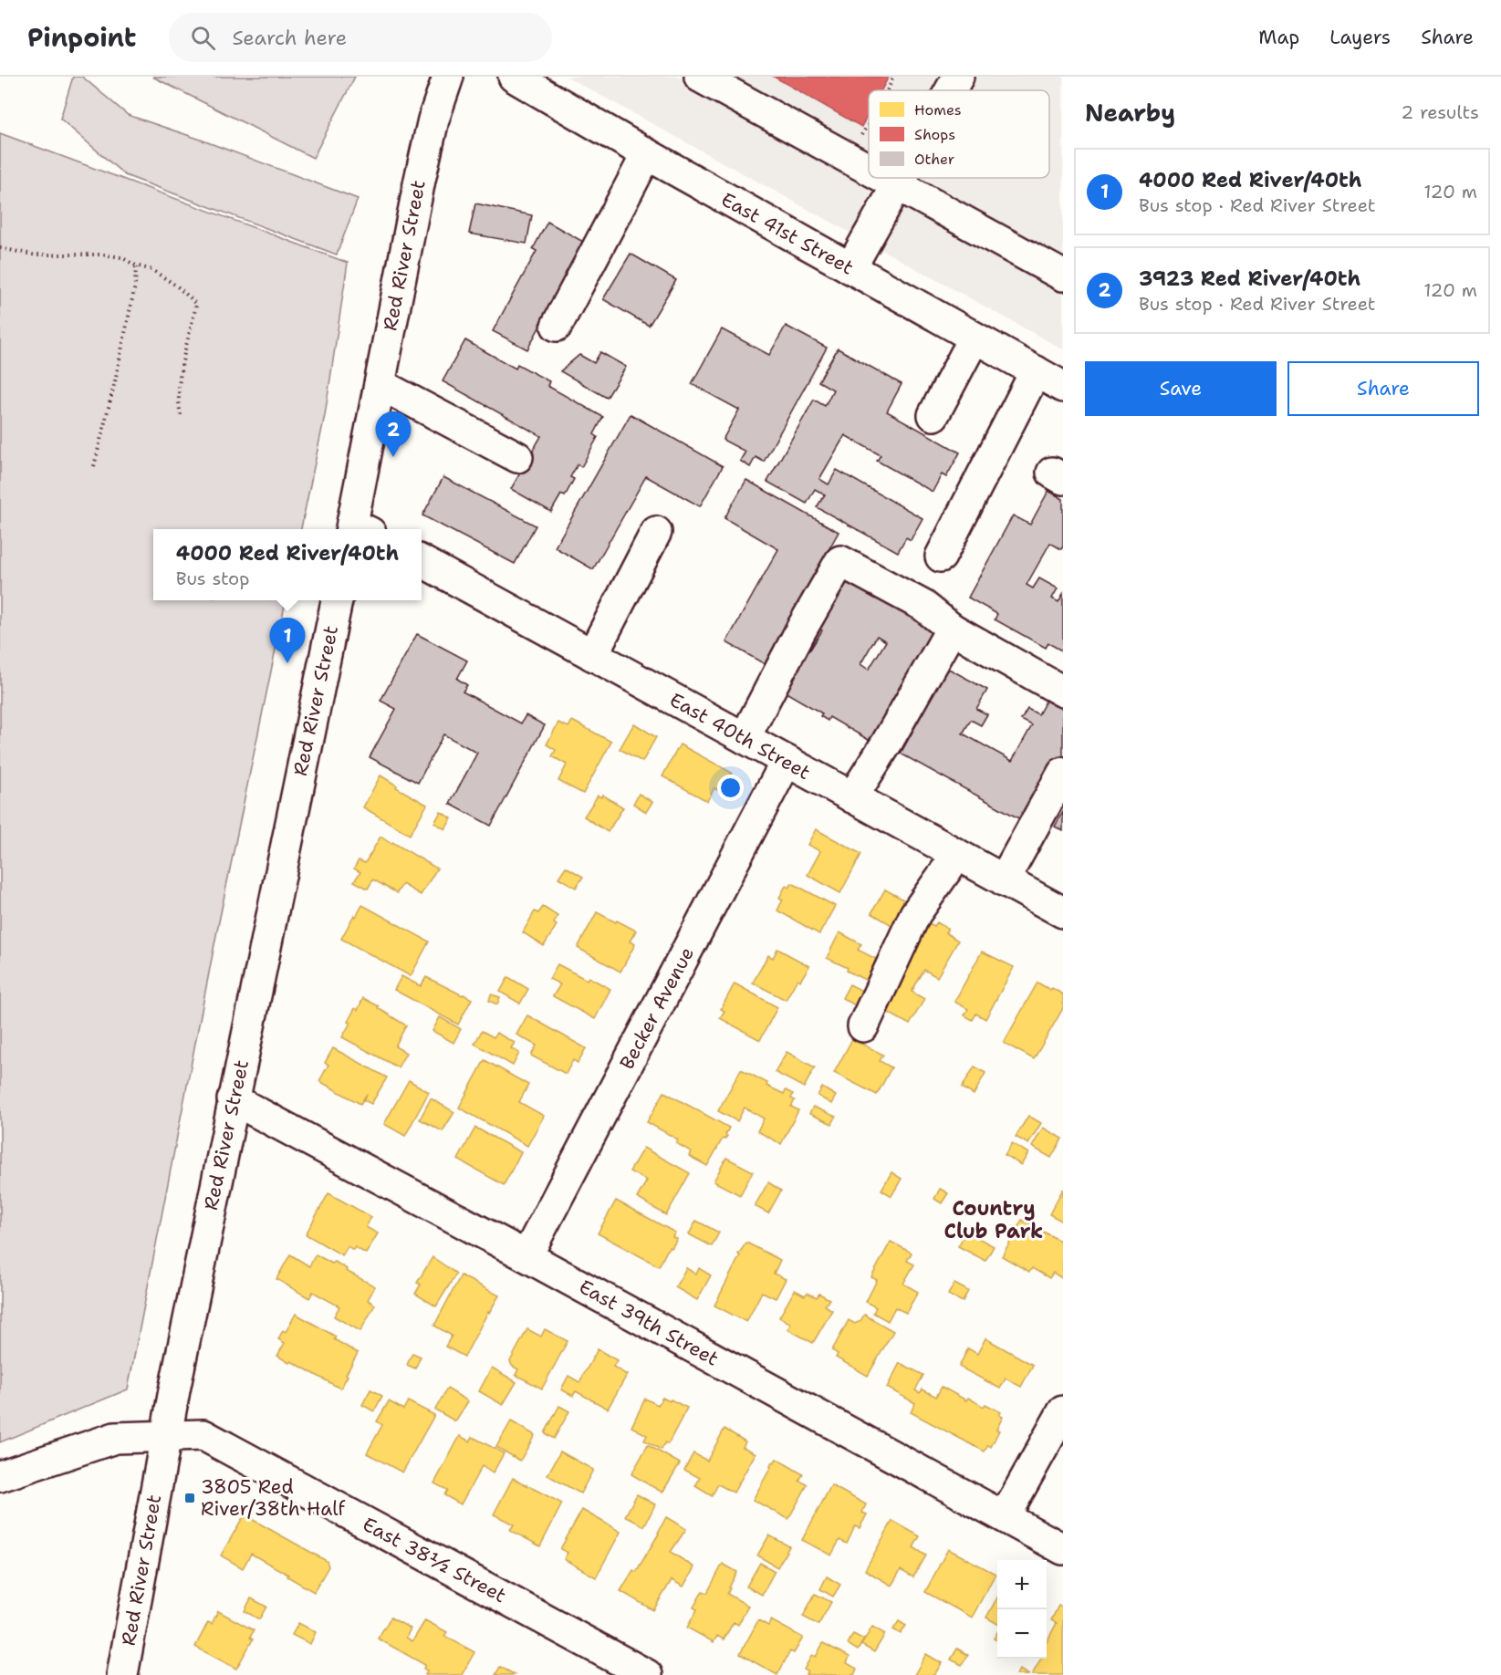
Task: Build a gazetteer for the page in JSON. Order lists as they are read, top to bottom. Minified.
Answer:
{"streets":{"street":["East 41st Street","Red River Street","East 40th Street","Becker Avenue","East 39th Street","East 38½ Street"]},"crossings":[["Red River Street","East 39th Street"],["Red River Street","East 38½ Street"],["East 40th Street","Becker Avenue"],["Becker Avenue","East 39th Street"]],"districts":["Country Club Park"],"places":{"transit":["3805 Red River/38th Half"]},"legend":["Homes","Shops","Other"],"page":{"header":"Pinpoint","search":"Search here","nav":["Map","Layers","Share"],"heading":["Nearby","2 results"],"list":[{"mark":"1","name":"4000 Red River/40th","note":"Bus stop · Red River Street","value":"120 m"},{"mark":"2","name":"3923 Red River/40th","note":"Bus stop · Red River Street","value":"120 m"}],"buttons":["Save","Share"],"pins":["2","1"],"popup":["4000 Red River/40th","Bus stop"],"map_buttons":["+","−"]}}
